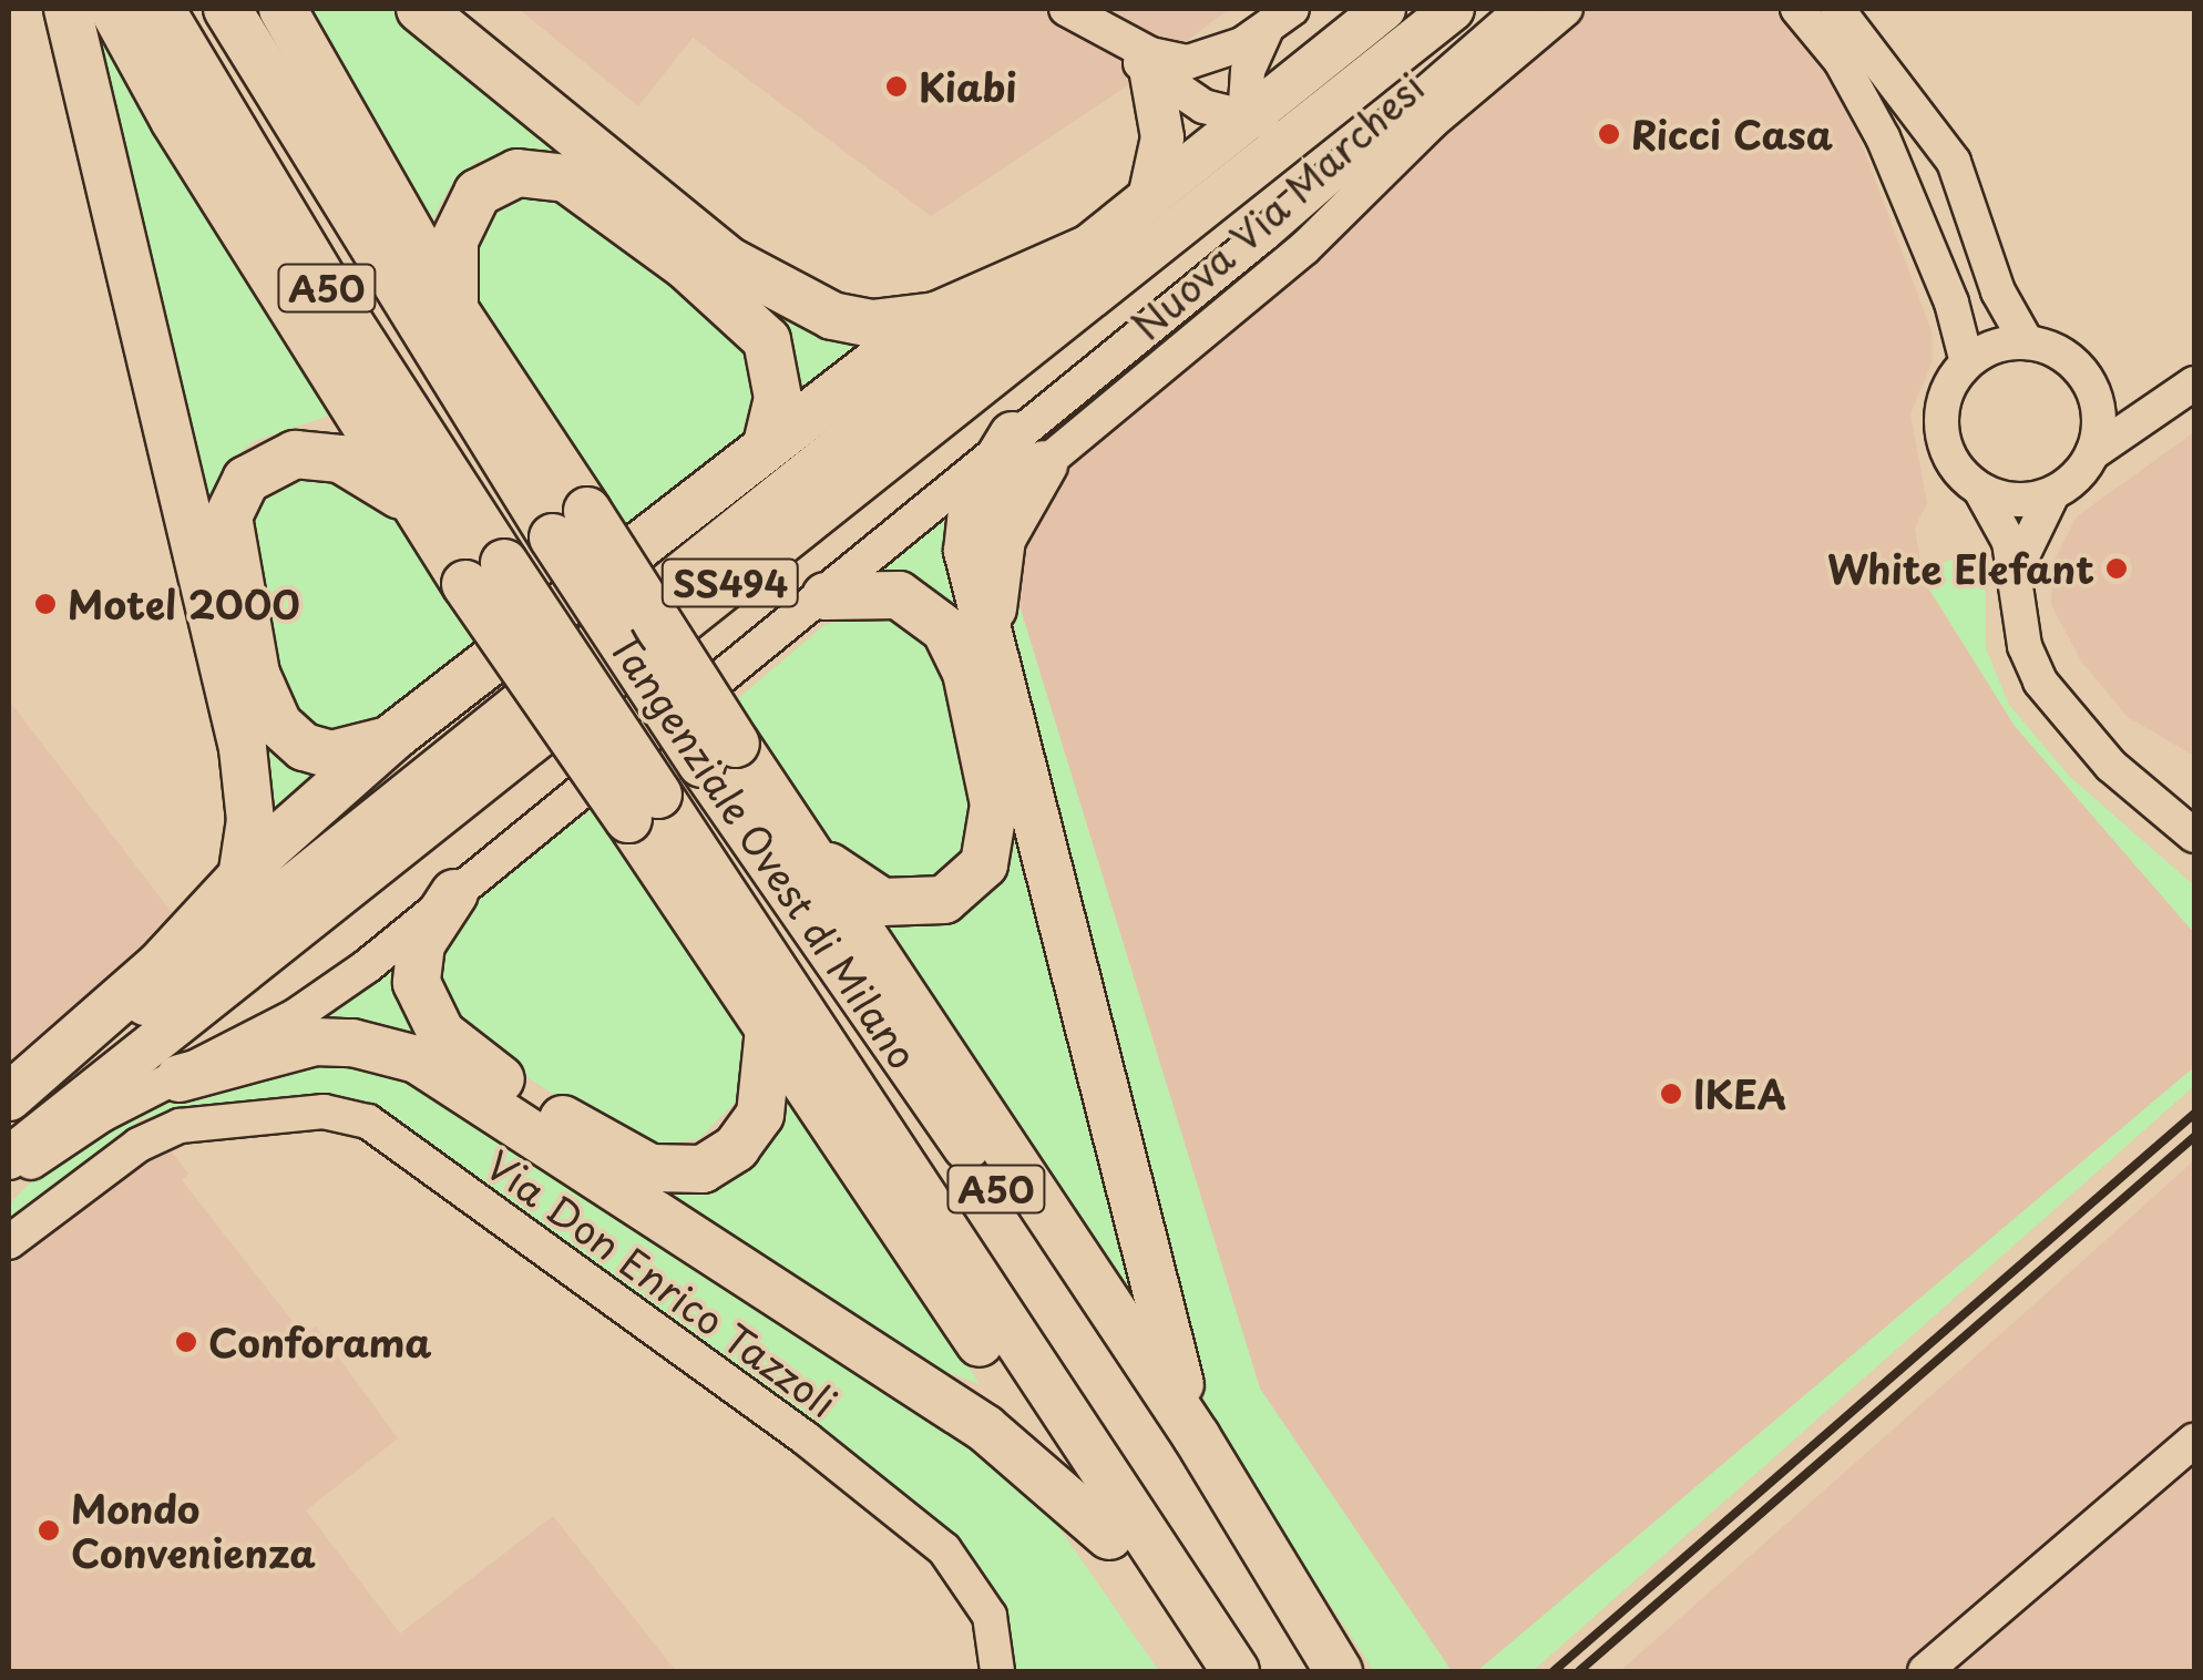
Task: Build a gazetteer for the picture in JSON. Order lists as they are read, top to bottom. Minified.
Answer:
{"streets":{"highway":["A50","Tangenziale Ovest di Milano"],"main road":["SS494"],"street":["Nuova Via Marchesi","Via Don Enrico Tazzoli"]},"places":["Kiabi","Ricci Casa","White Elefant","Motel 2000","IKEA","Conforama","Mondo Convenienza"]}
